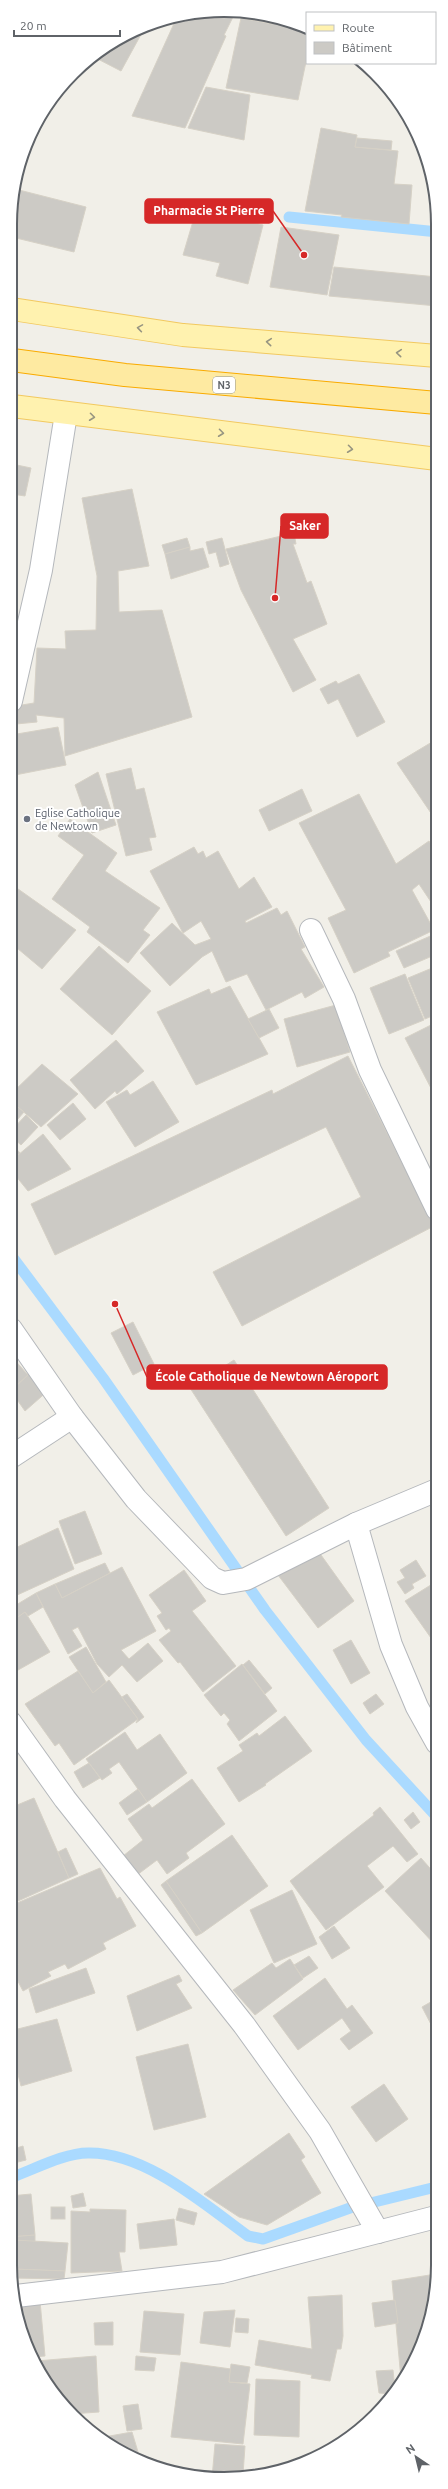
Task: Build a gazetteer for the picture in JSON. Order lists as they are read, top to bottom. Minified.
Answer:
{"streets":{"highway":["N3"]},"places":["Pharmacie St Pierre","Saker","Eglise Catholique de Newtown","École Catholique de Newtown Aéroport"],"legend":["Route","Bâtiment"],"scale_bar":"20 m","north":"top left"}
